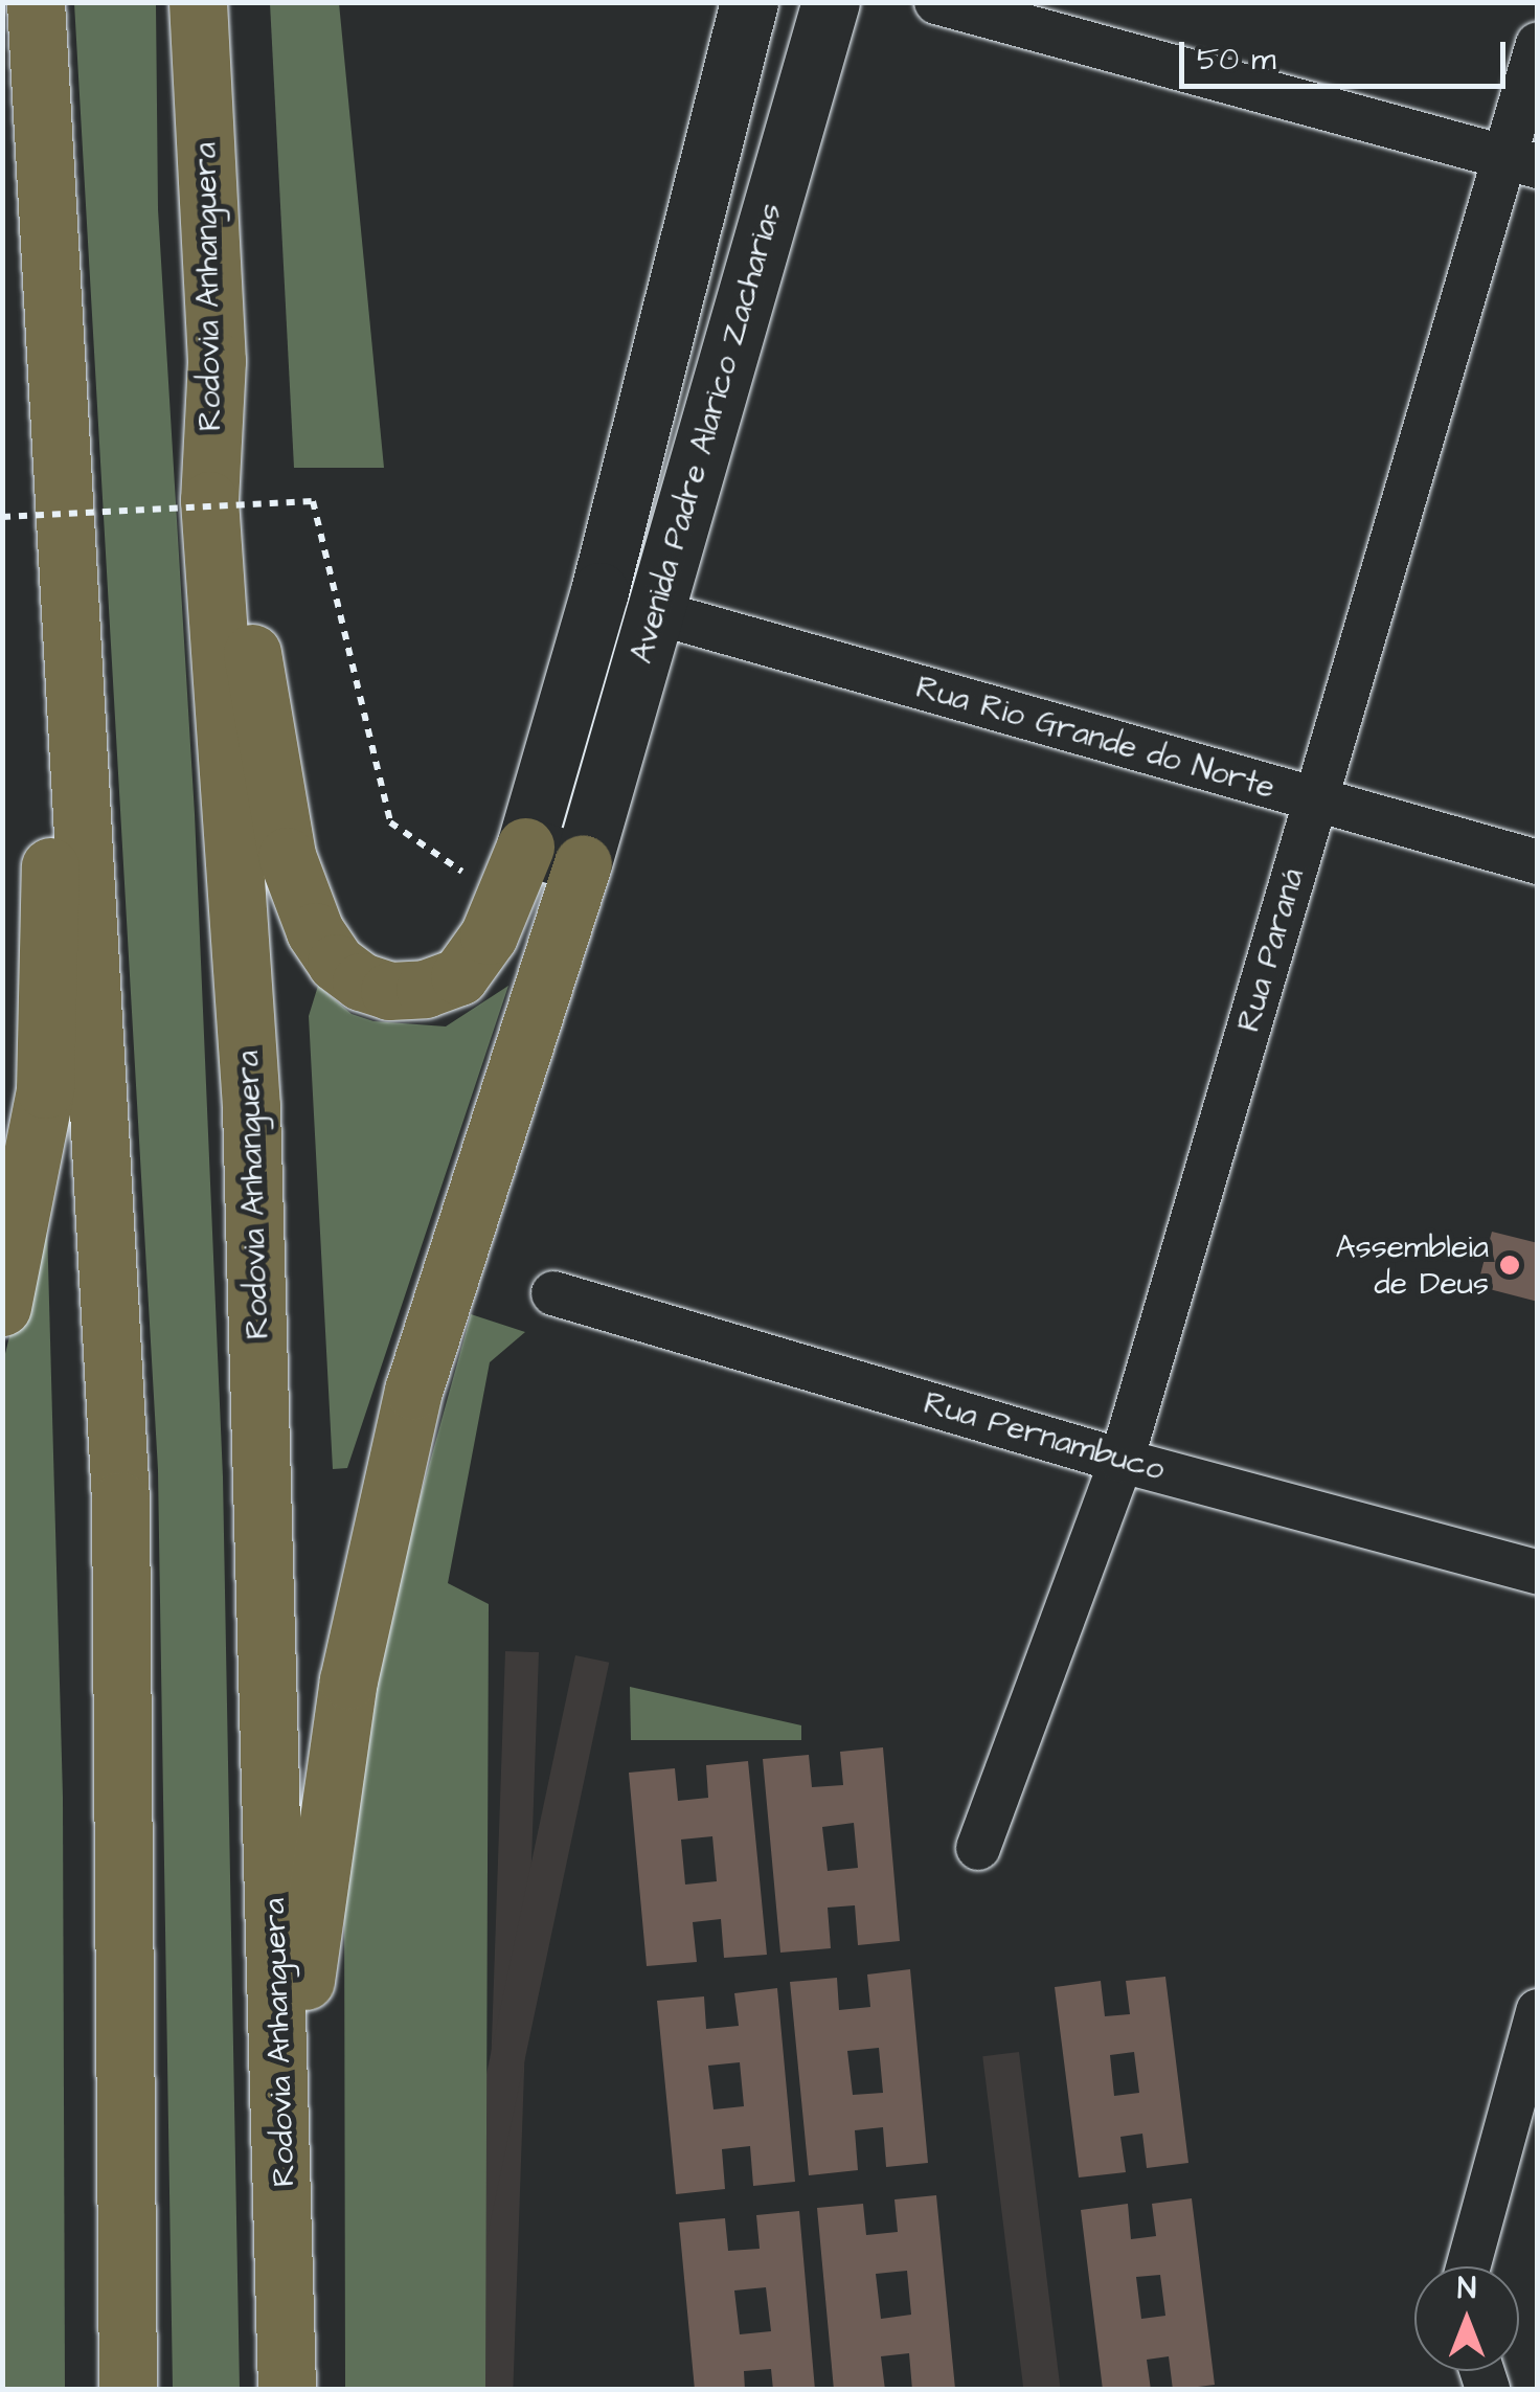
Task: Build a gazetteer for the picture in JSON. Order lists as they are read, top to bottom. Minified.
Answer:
{"streets":{"highway":["Rodovia Anhanguera"],"street":["Avenida Padre Alarico Zacharias","Rua Rio Grande do Norte","Rua Paraná","Rua Pernambuco"]},"crossings":[["Avenida Padre Alarico Zacharias","Rua Rio Grande do Norte"],["Rua Rio Grande do Norte","Rua Paraná"],["Rua Paraná","Rua Pernambuco"]],"places":["Assembleia de Deus"],"scale_bar":"50 m","north":"top"}
